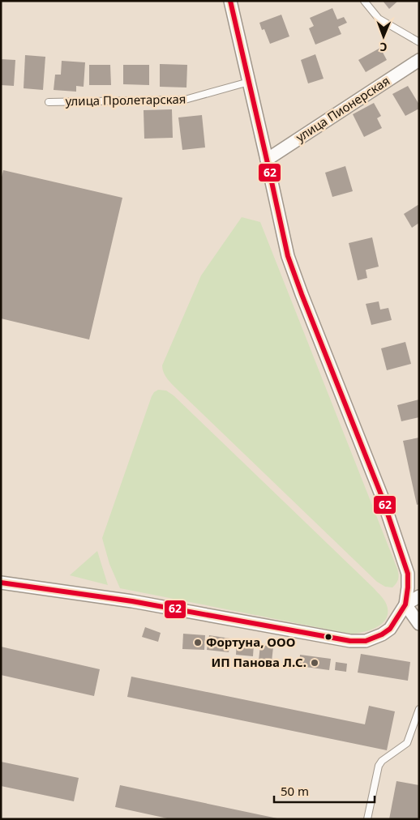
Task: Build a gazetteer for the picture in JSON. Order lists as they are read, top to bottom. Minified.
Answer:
{"streets":{"street":["улица Пионерская"],"lane":["улица Пролетарская"]},"places":["Фортуна, ООО","ИП Панова Л.С."],"lines":["transit line 62"],"scale_bar":"50 m","north":"bottom"}
